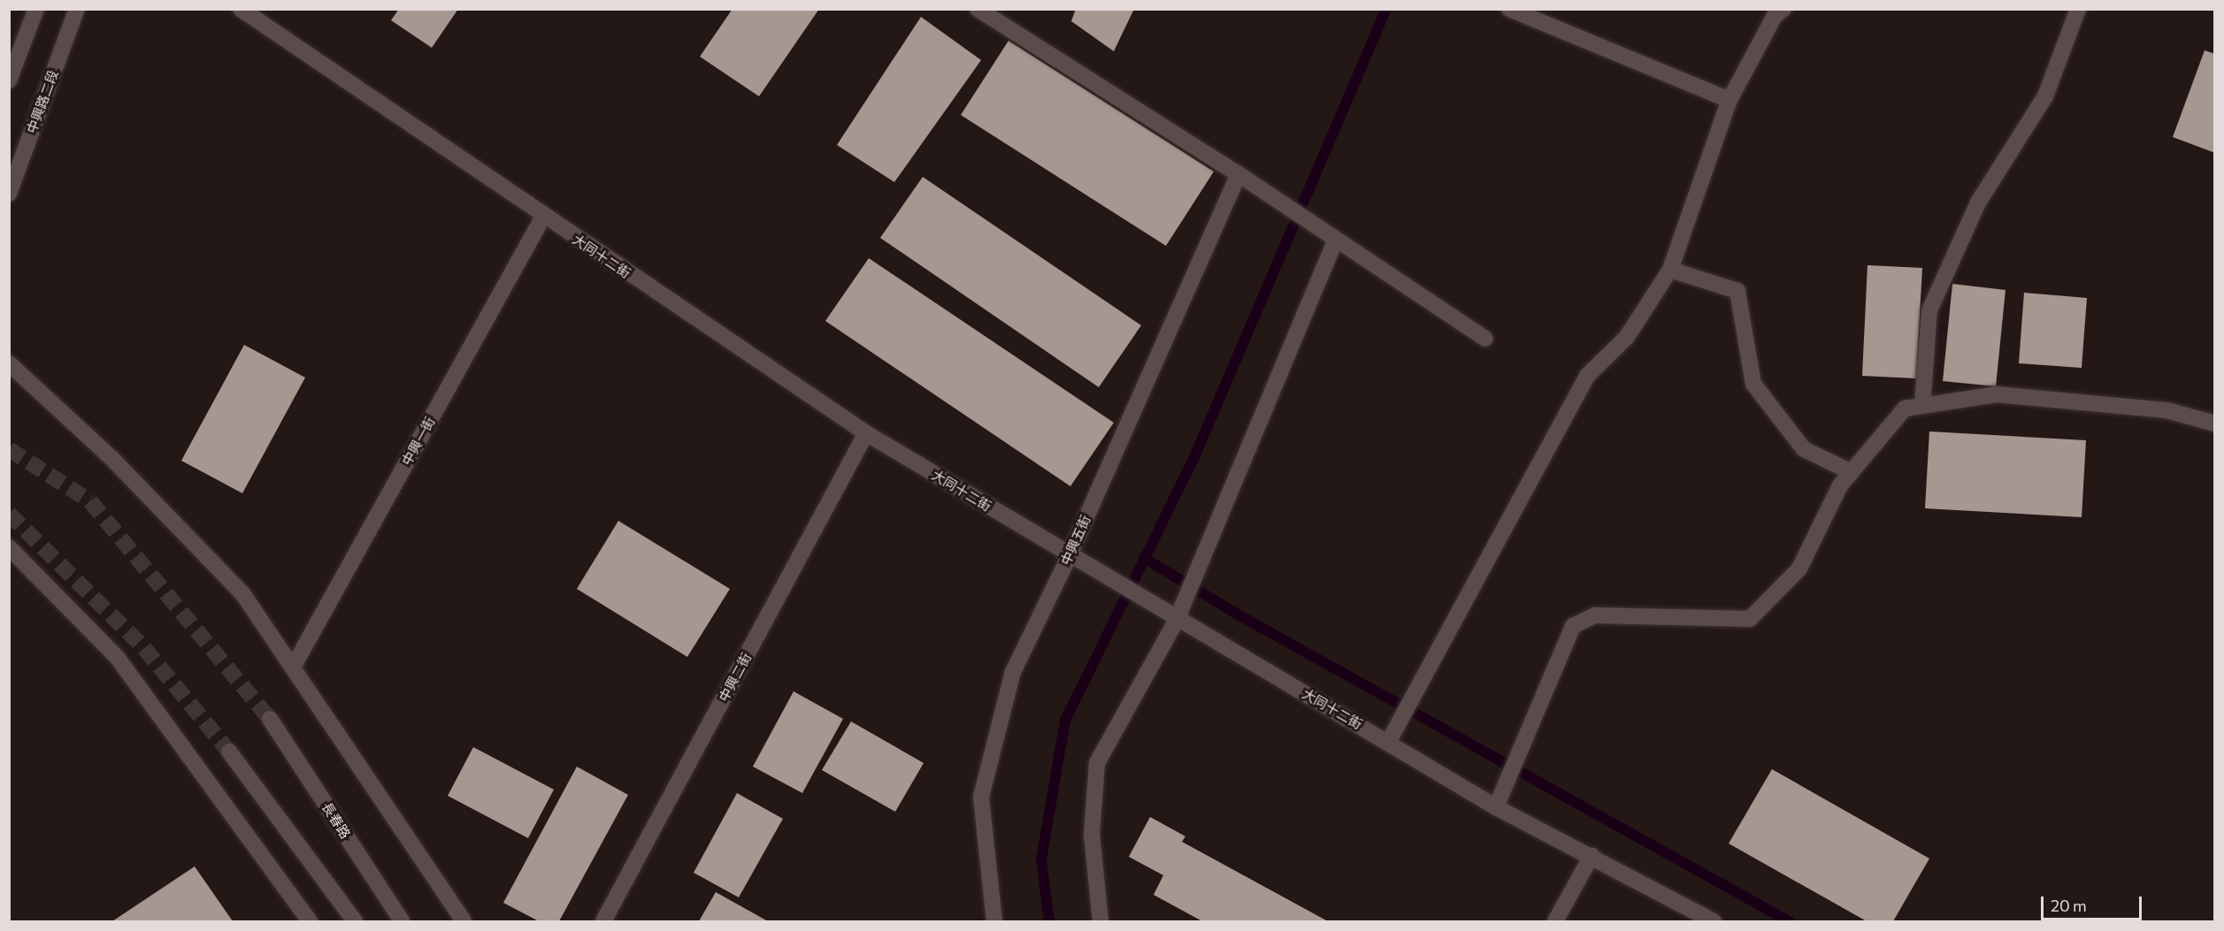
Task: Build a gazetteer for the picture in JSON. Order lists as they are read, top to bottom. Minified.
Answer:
{"streets":{"street":["中興路二段","大同十二街","中興一街","中興五街","中興二街","長春路"]},"crossings":[["大同十二街","中興一街"],["大同十二街","中興五街"],["大同十二街","中興二街"]],"scale_bar":"20 m"}
